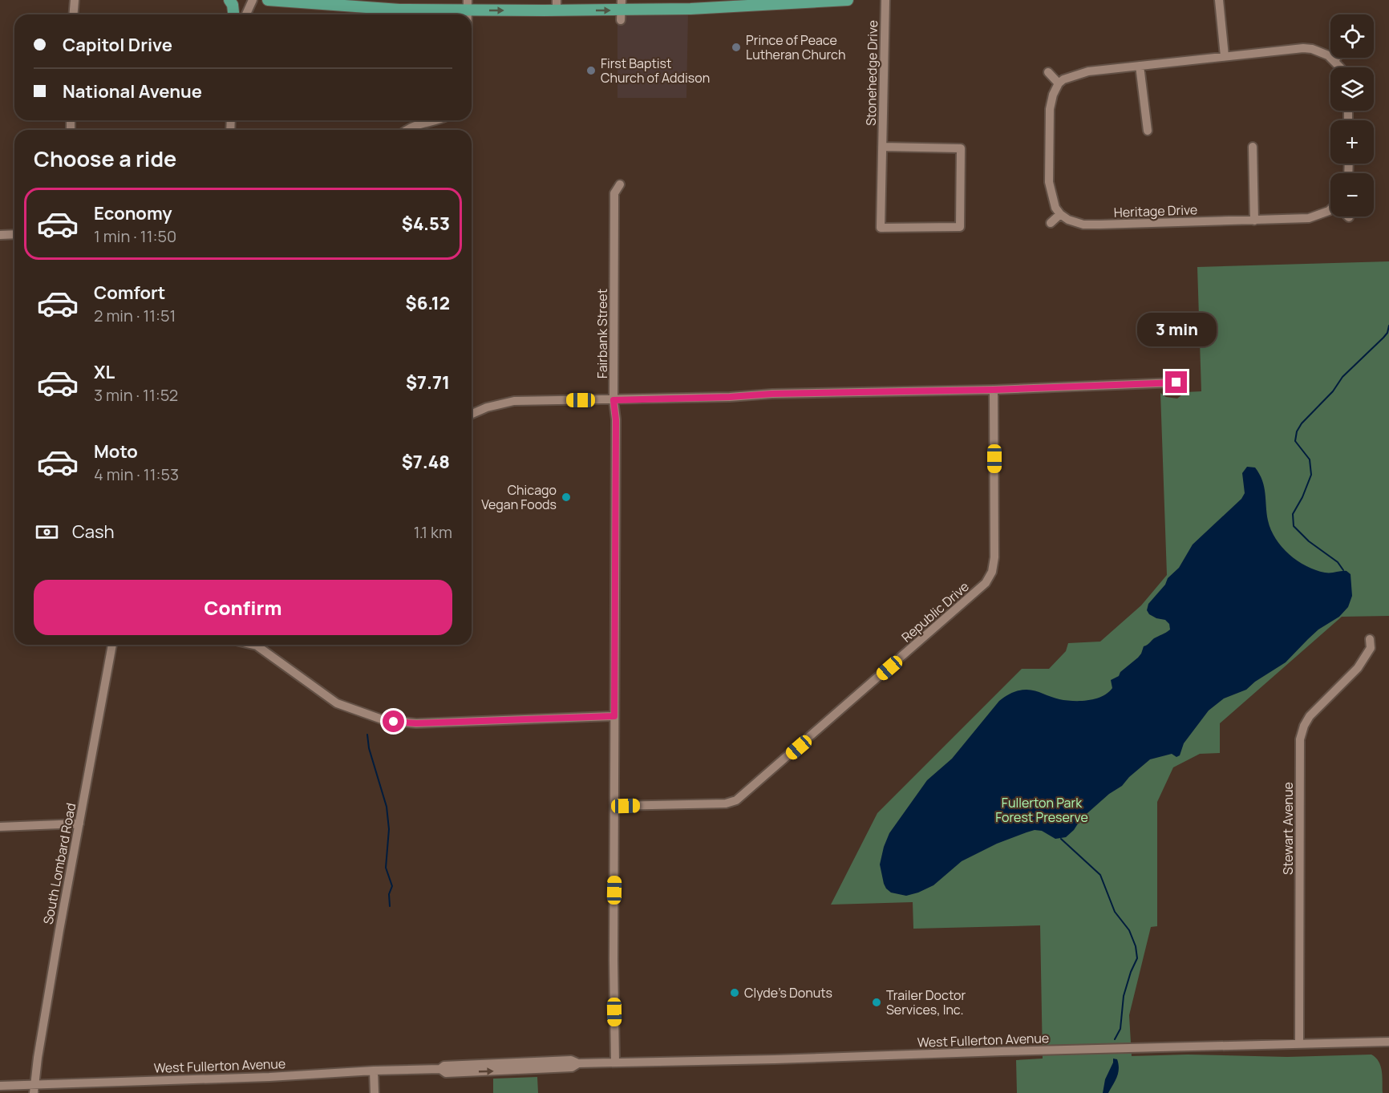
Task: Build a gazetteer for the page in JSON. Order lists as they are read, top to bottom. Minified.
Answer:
{"streets":{"street":["Stonehedge Drive","Heritage Drive","Fairbank Street","Republic Drive","Stewart Avenue","South Lombard Road","West Fullerton Avenue"]},"crossings":[["Fairbank Street","Republic Drive"],["Fairbank Street","West Fullerton Avenue"],["Stewart Avenue","West Fullerton Avenue"],["South Lombard Road","West Fullerton Avenue"]],"parks":["Fullerton Park Forest Preserve"],"places":["Prince of Peace Lutheran Church","First Baptist Church of Addison","Chicago Vegan Foods","Clyde's Donuts","Trailer Doctor Services, Inc."],"page":{"map_buttons":["+","−"],"banner":["Capitol Drive","National Avenue"],"heading":"Choose a ride","list":[{"name":"Economy","note":"1 min · 11:50","value":"$4.53"},{"name":"Comfort","note":"2 min · 11:51","value":"$6.12"},{"name":"XL","note":"3 min · 11:52","value":"$7.71"},{"name":"Moto","note":"4 min · 11:53","value":"$7.48"}],"bubble":"3 min","pay":["Cash","1.1 km"],"buttons":"Confirm"}}
